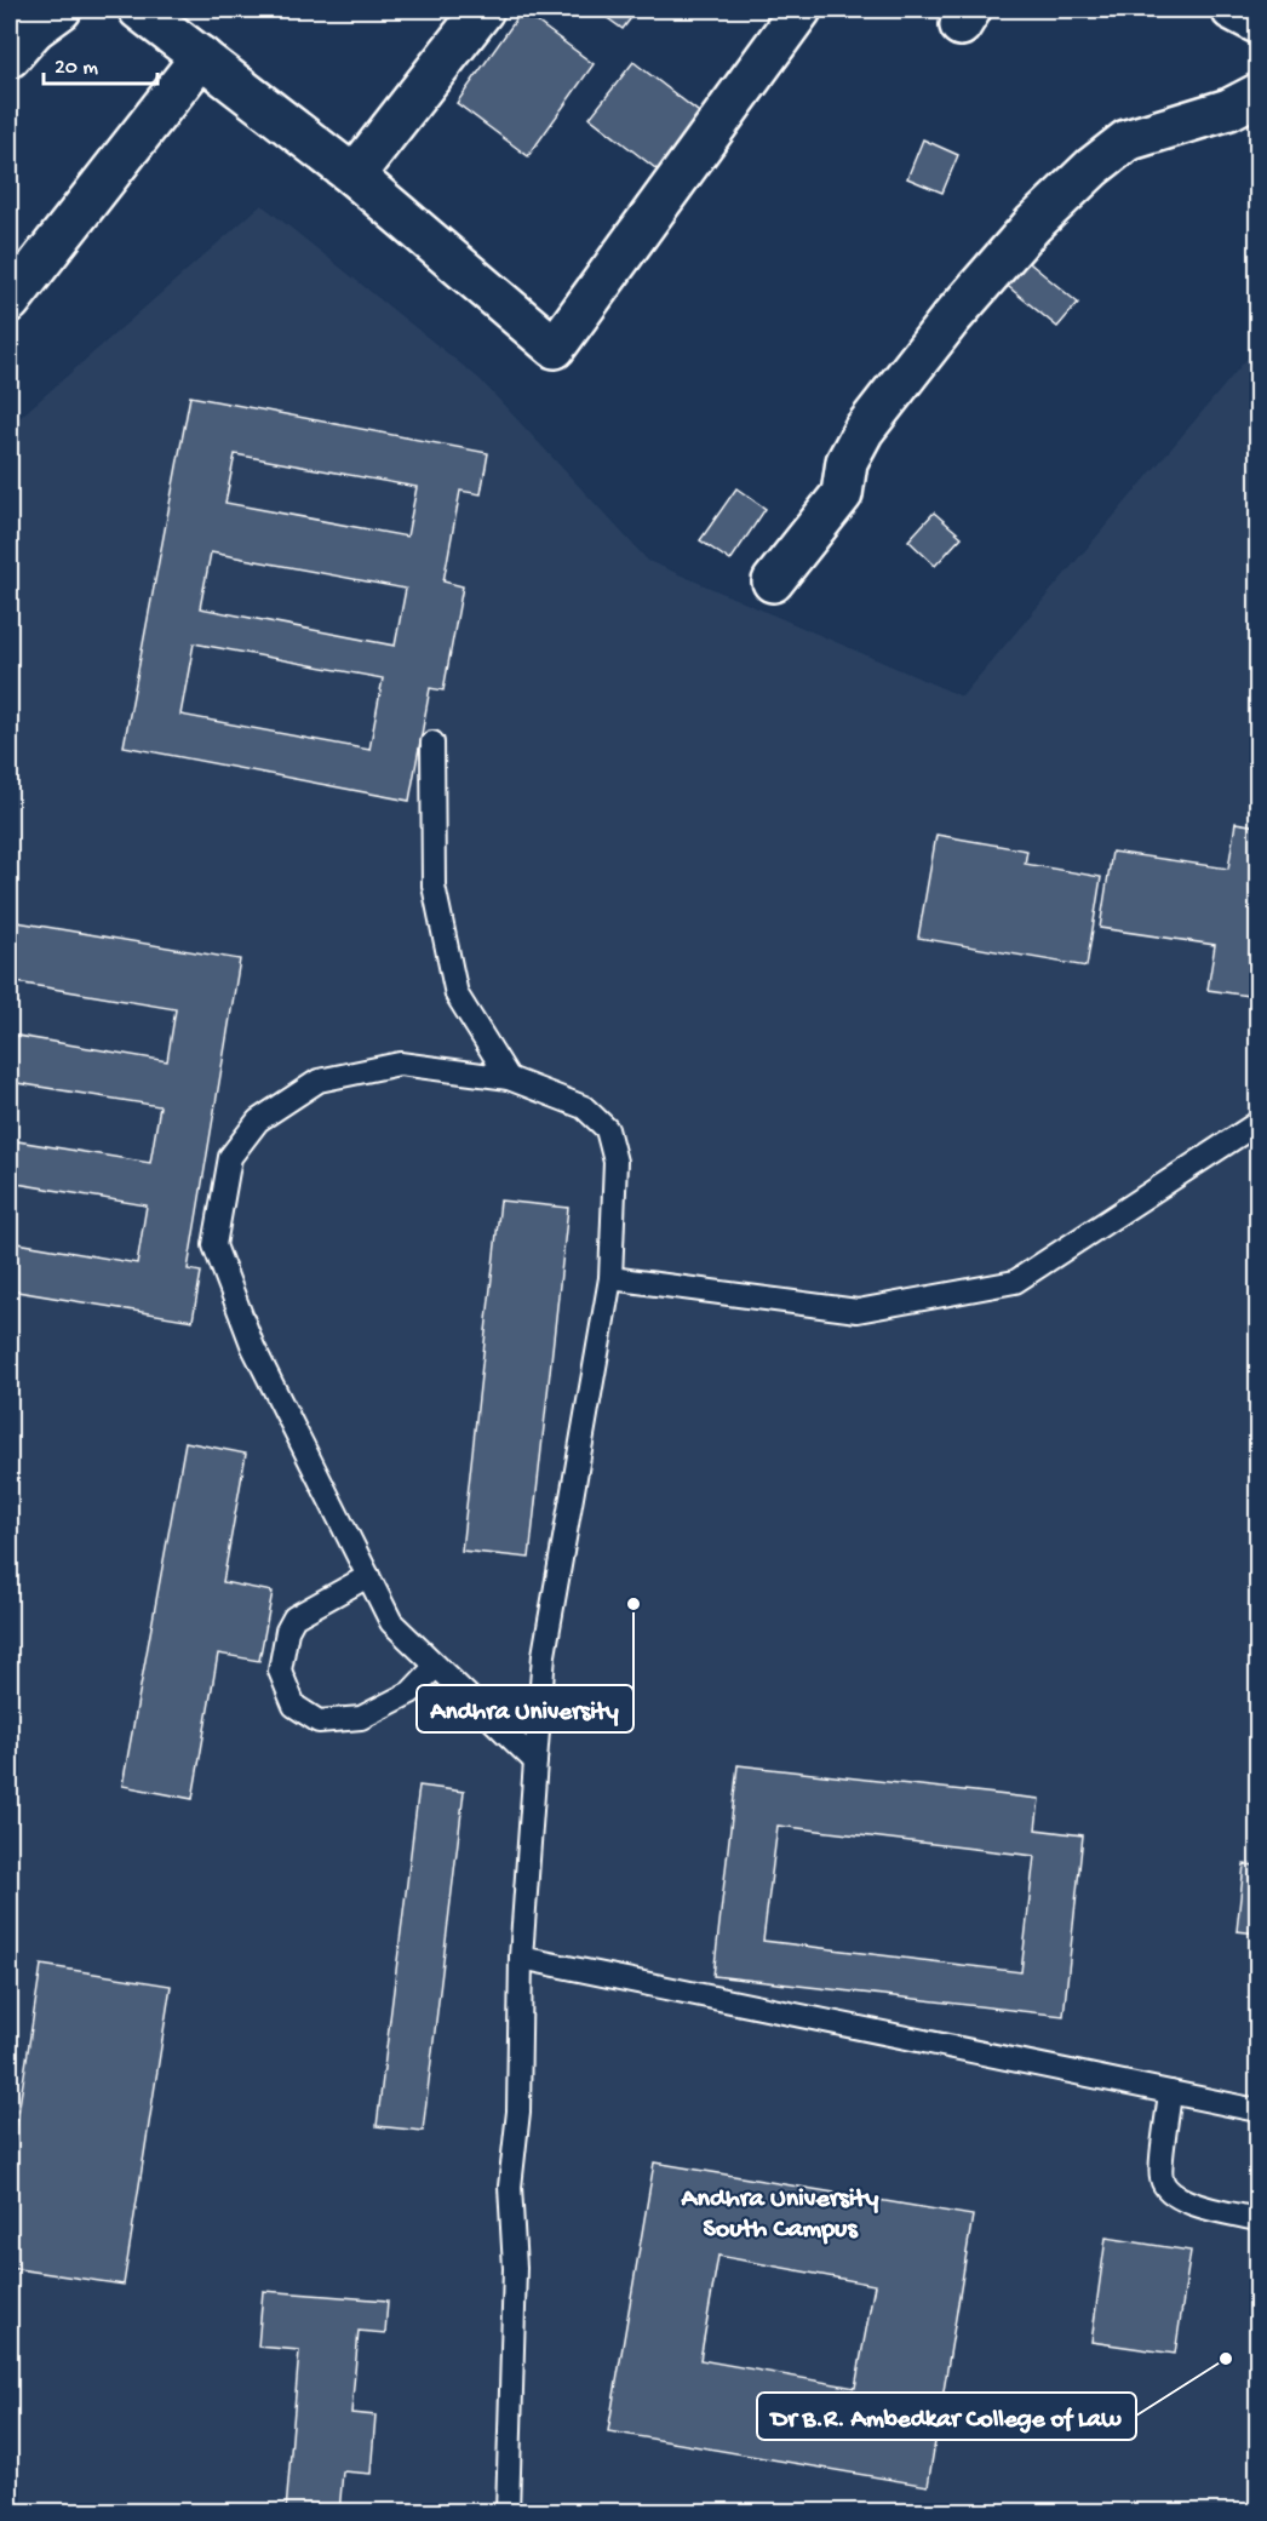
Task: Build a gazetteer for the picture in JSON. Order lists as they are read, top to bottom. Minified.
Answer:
{"districts":["Andhra University South Campus"],"places":["Andhra University","Dr B.R. Ambedkar College of Law"],"scale_bar":"20 m"}
